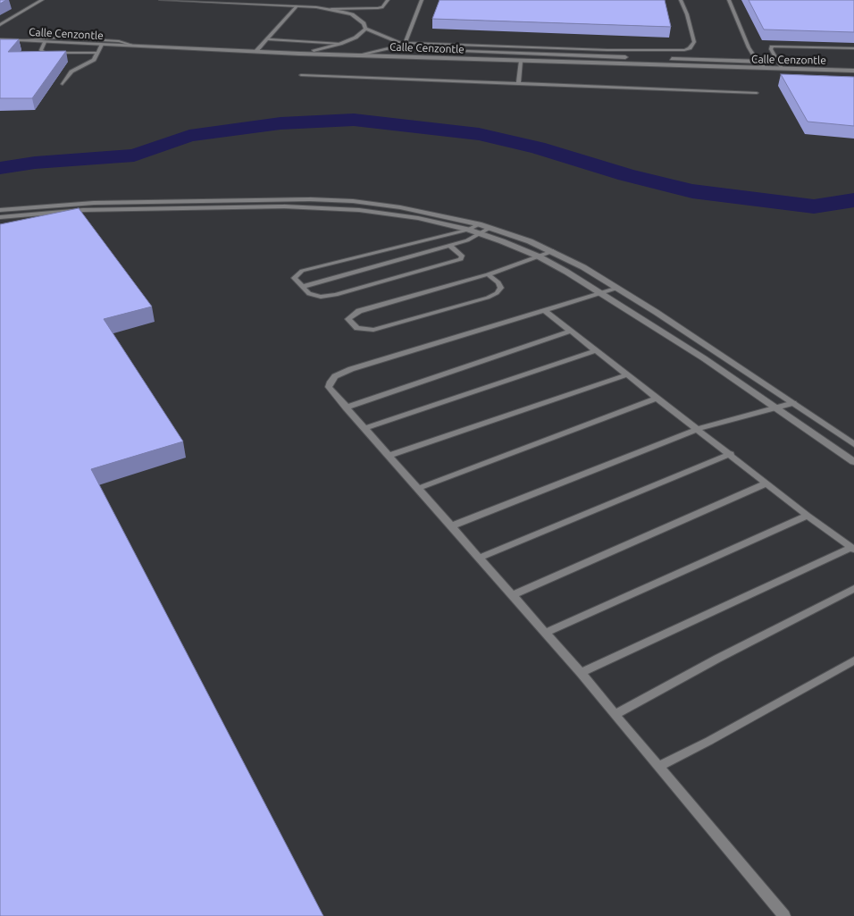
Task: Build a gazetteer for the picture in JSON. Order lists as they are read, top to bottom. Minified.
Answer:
{"streets":{"street":["Calle Cenzontle"]}}
